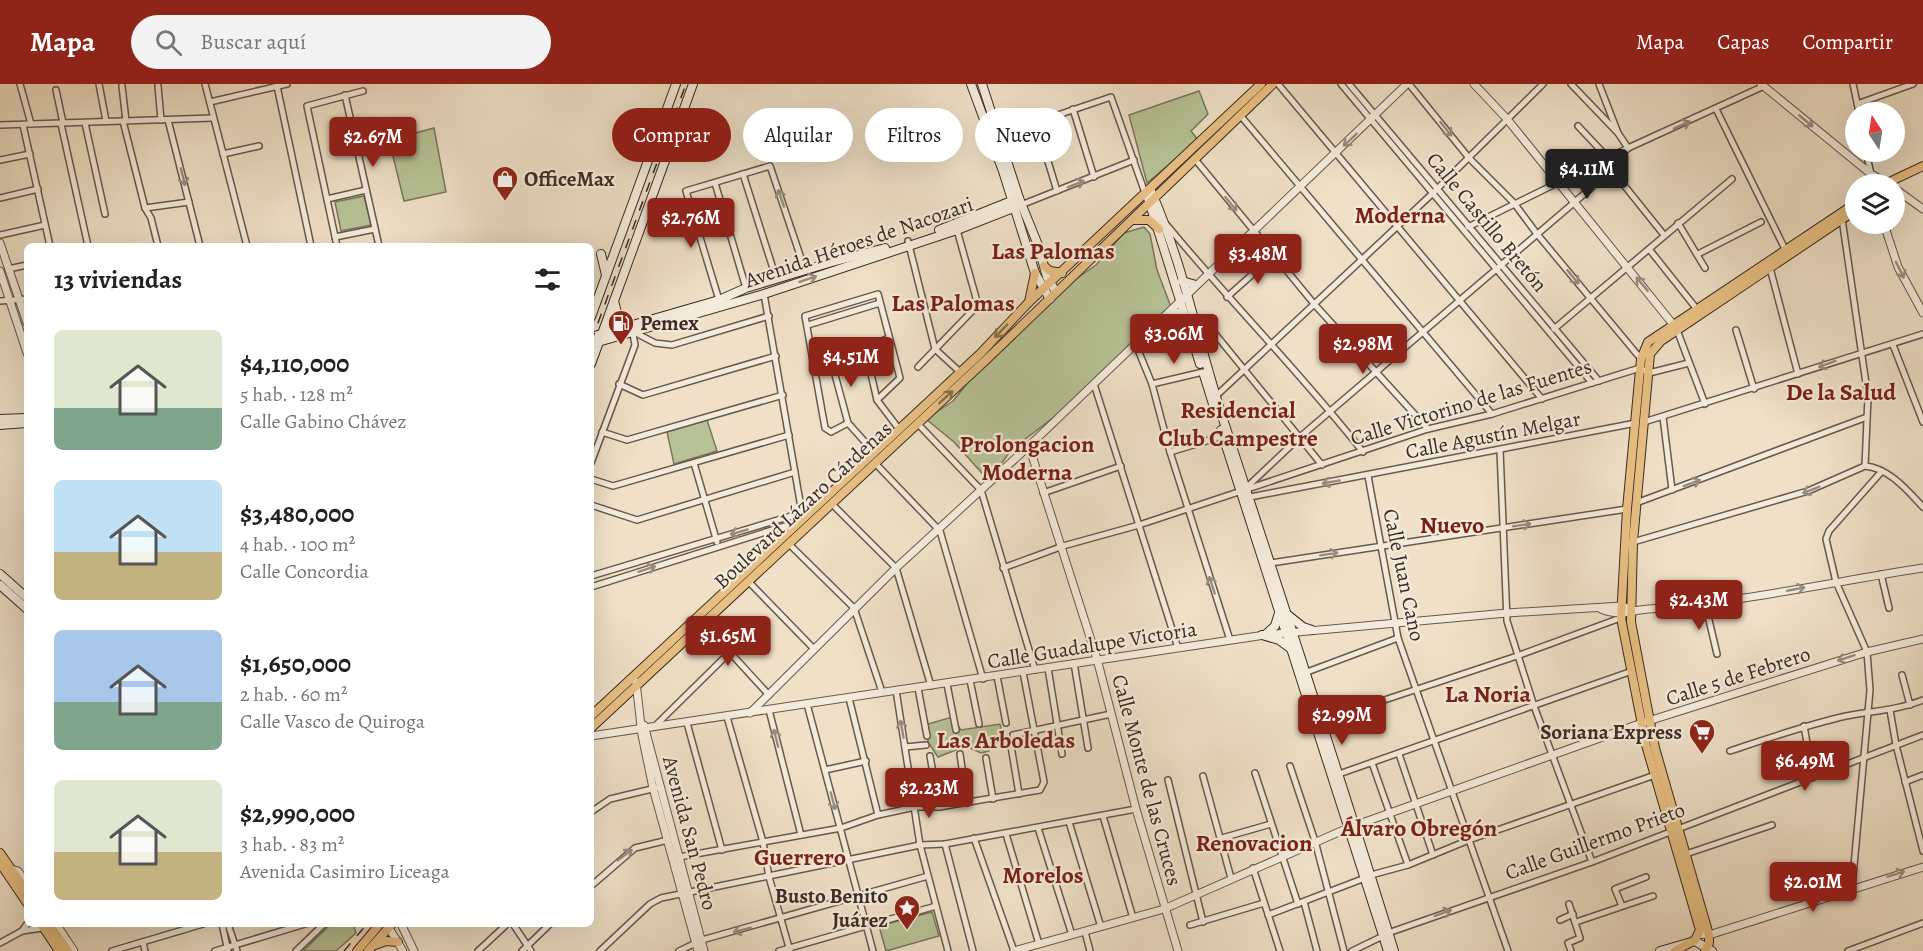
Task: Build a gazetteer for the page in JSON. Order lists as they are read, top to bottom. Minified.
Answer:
{"streets":{"main road":["Avenida Héroes de Nacozari","Boulevard Lázaro Cárdenas"],"street":["Calle Castillo Bretón","Calle Victorino de las Fuentes","Calle Agustín Melgar","Calle Juan Cano","Calle Guadalupe Victoria","Calle 5 de Febrero","Calle Monte de las Cruces","Avenida San Pedro","Calle Guillermo Prieto"]},"crossings":[["Calle Castillo Bretón","Calle Victorino de las Fuentes"],["Calle Victorino de las Fuentes","Calle Monte de las Cruces"],["Calle Agustín Melgar","Calle Juan Cano"],["Boulevard Lázaro Cárdenas","Avenida San Pedro"],["Calle Juan Cano","Calle Guadalupe Victoria"],["Calle Juan Cano","Calle 5 de Febrero"],["Calle Juan Cano","Calle Guillermo Prieto"],["Calle Guadalupe Victoria","Calle Monte de las Cruces"],["Calle Guadalupe Victoria","Avenida San Pedro"],["Calle 5 de Febrero","Calle Monte de las Cruces"]],"districts":["Moderna","Las Palomas","Las Palomas","De la Salud","Residencial Club Campestre","Prolongacion Moderna","Nuevo","La Noria","Las Arboledas","Álvaro Obregón","Renovacion","Guerrero","Morelos"],"places":{"shop":["OfficeMax"],"fuel station":["Pemex"],"supermarket":["Soriana Express"],"place":["Busto Benito Juárez"]},"north":"top","page":{"header":"Mapa","search":"Buscar aquí","nav":["Mapa","Capas","Compartir"],"chip":["Comprar","Alquilar","Filtros","Nuevo"],"price":["$2.67M","$4.11M","$2.76M","$3.48M","$3.06M","$2.98M","$4.51M","$2.43M","$1.65M","$2.99M","$6.49M","$2.23M","$2.01M"],"heading":"13 viviendas","list":[{"name":"$4,110,000","note":"5 hab. · 128 m² · Calle Gabino Chávez"},{"name":"$3,480,000","note":"4 hab. · 100 m² · Calle Concordia"},{"name":"$1,650,000","note":"2 hab. · 60 m² · Calle Vasco de Quiroga"},{"name":"$2,990,000","note":"3 hab. · 83 m² · Avenida Casimiro Liceaga"}]}}
